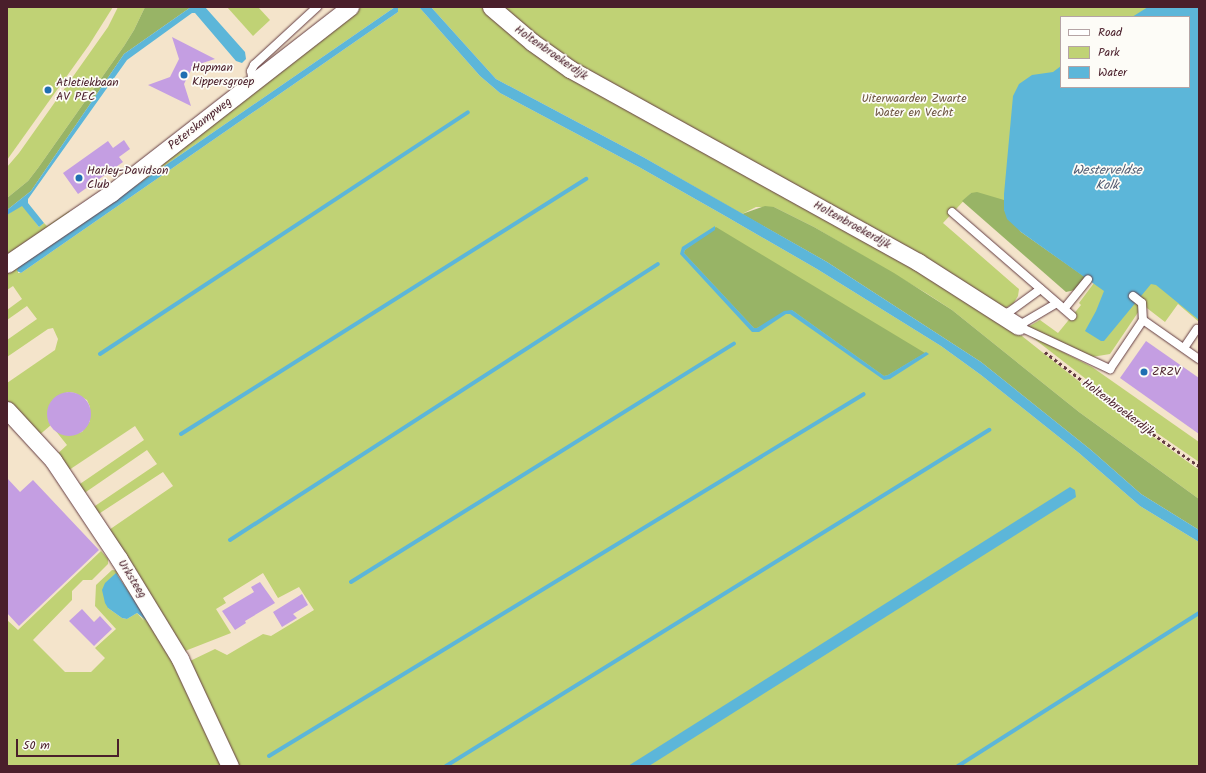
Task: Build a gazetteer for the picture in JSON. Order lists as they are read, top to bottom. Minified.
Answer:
{"streets":{"street":["Holtenbroekerdijk","Peterskampweg","Urksteeg"]},"water":["Westerveldse Kolk"],"parks":["Uiterwaarden Zwarte Water en Vecht"],"places":["Hopman Kippersgroep","Atletiekbaan AV PEC","Harley-Davidson Club","ZRZV"],"legend":["Road","Park","Water"],"scale_bar":"50 m"}
